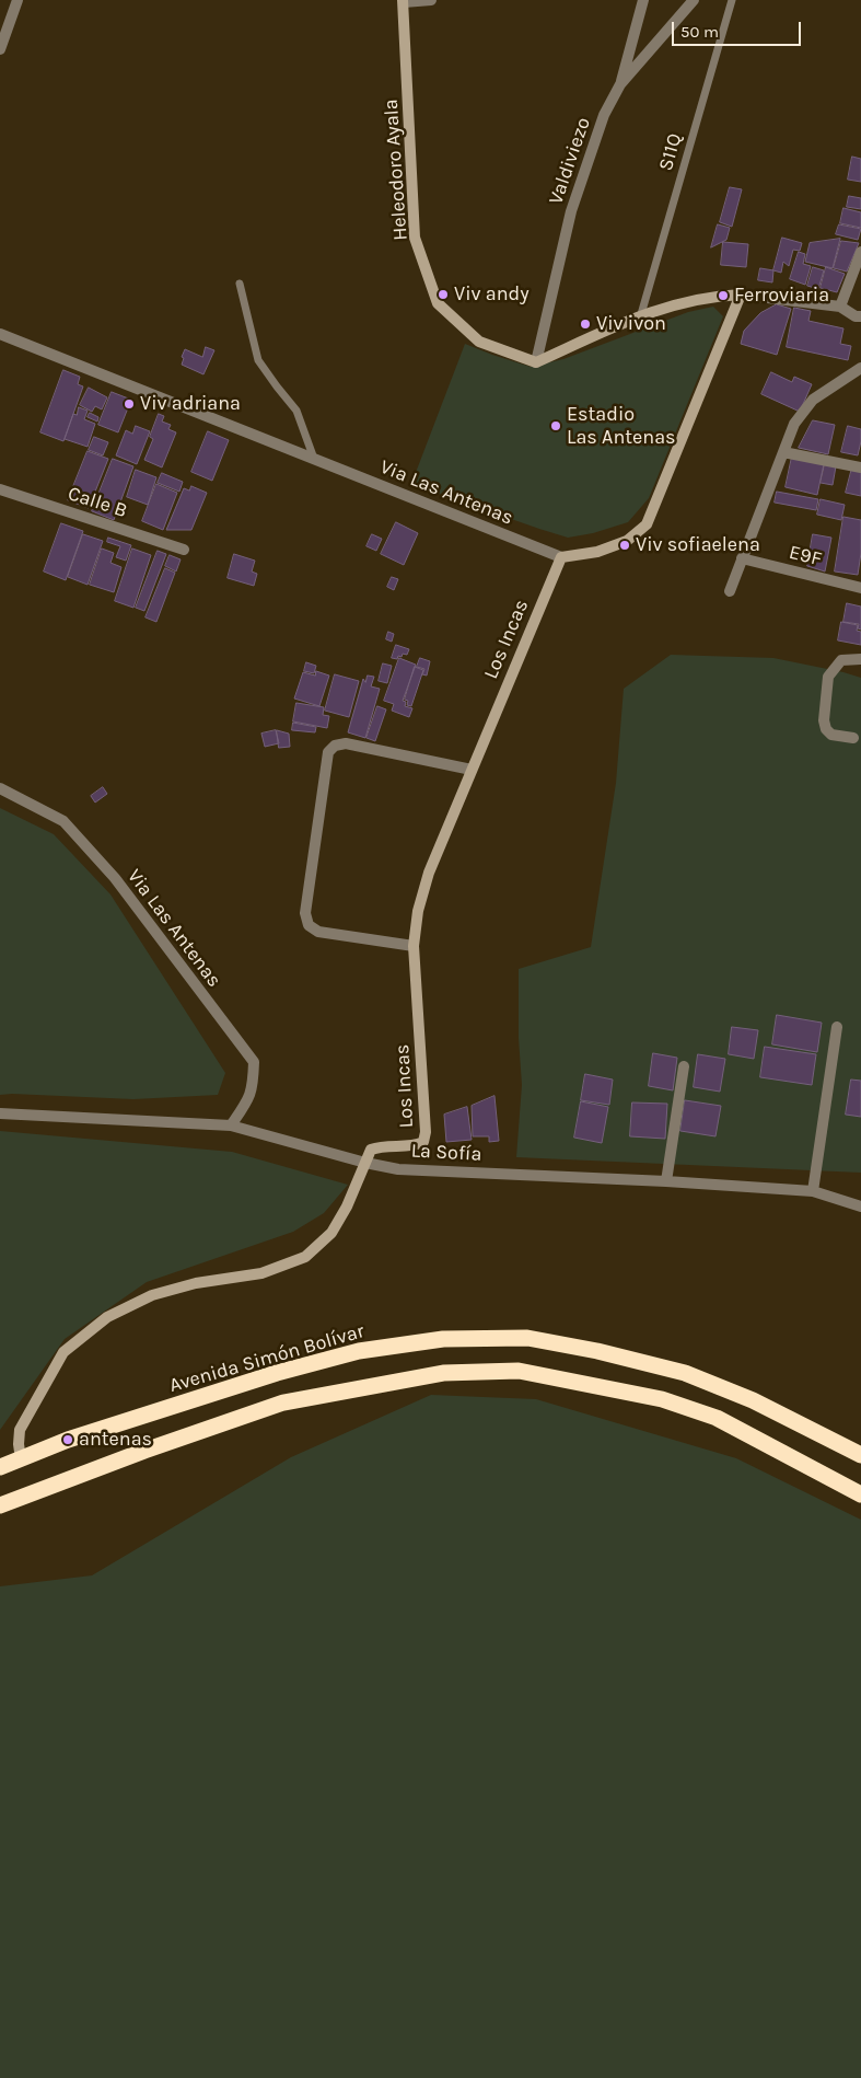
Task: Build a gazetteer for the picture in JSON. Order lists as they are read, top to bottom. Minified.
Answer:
{"streets":{"highway":["Avenida Simón Bolívar"],"street":["Valdiviezo","Heleodoro Ayala","Via Las Antenas","Calle B","E9F","Los Incas","La Sofía"],"lane":["S11Q"]},"crossings":[["Valdiviezo","Heleodoro Ayala"],["Via Las Antenas","Los Incas"],["Via Las Antenas","La Sofía"],["Los Incas","La Sofía"],["Los Incas","Avenida Simón Bolívar"]],"places":["Viv andy","Ferroviaria","Viv ivon","Viv adriana","Estadio Las Antenas","Viv sofiaelena","antenas"],"scale_bar":"50 m"}
